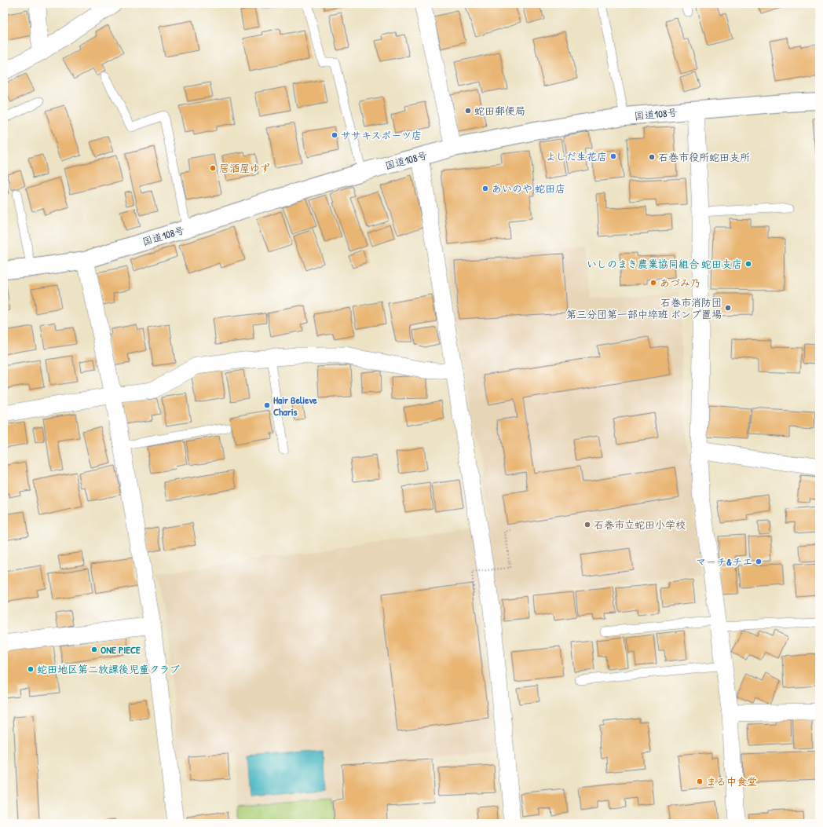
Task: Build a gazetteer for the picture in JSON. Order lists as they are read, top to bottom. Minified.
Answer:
{"streets":{"highway":["国道108号"]},"places":["蛇田郵便局","ササキスポーツ店","よしだ生花店","石巻市役所蛇田支所","居酒屋ゆず","あいのや 蛇田店","いしのまき農業協同組合 蛇田支店","あづみ乃","石巻市消防団 第三分団第一部中埣班 ポンプ置場","Hair Believe Charis","石巻市立蛇田小学校","マーチ&チエ","ONE PIECE","蛇田地区第二放課後児童クラブ","まる中食堂"]}
